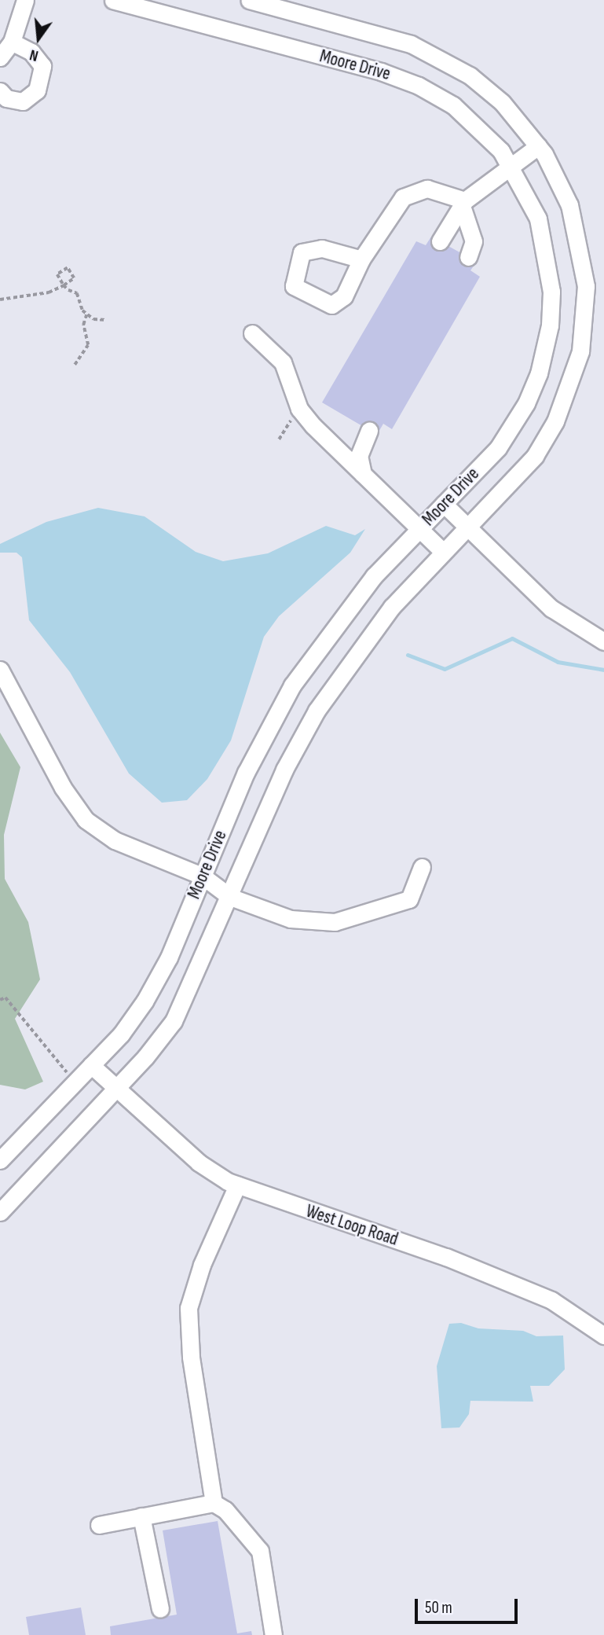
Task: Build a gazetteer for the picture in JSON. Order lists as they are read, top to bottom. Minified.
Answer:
{"streets":{"street":["Moore Drive","West Loop Road"]},"crossings":[["Moore Drive","West Loop Road"]],"scale_bar":"50 m","north":"bottom"}
